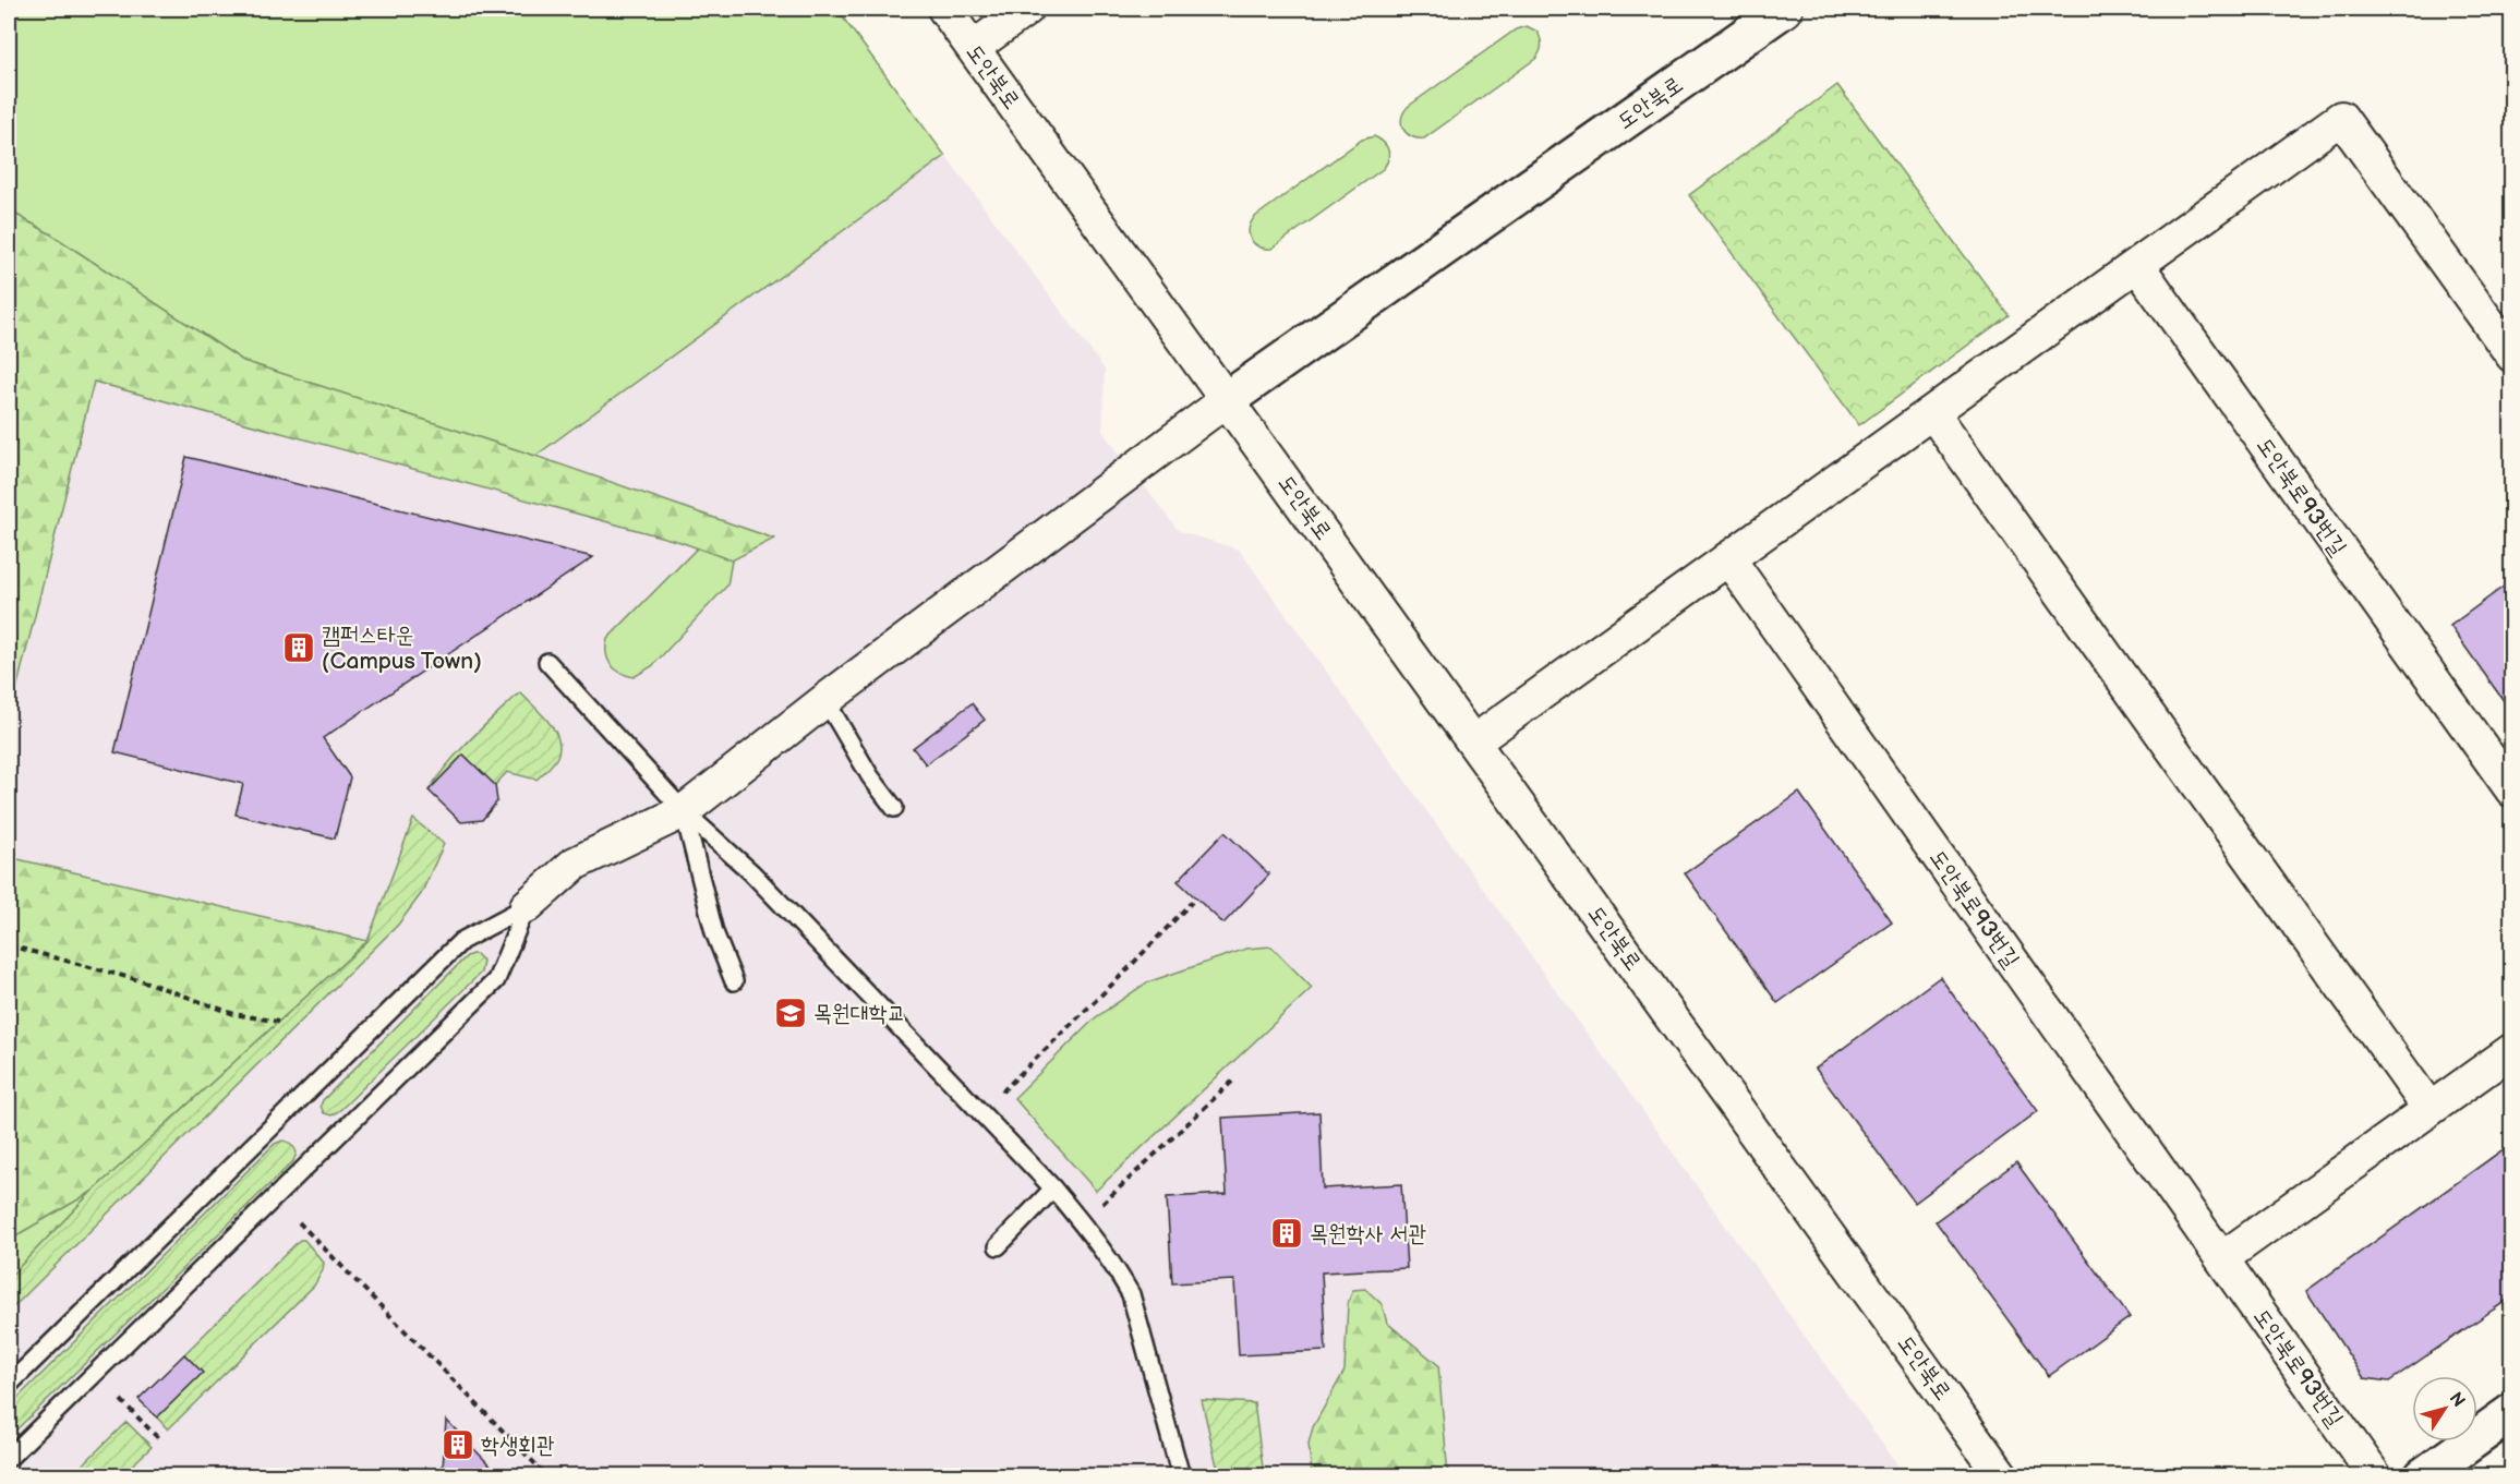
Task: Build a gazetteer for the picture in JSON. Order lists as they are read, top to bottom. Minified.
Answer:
{"streets":{"street":["도안북로","도안북로93번길"]},"places":{"building":["캠퍼스타운 (Campus Town)","목원학사 서관","학생회관"],"school or university":["목원대학교"]},"north":"top right"}
